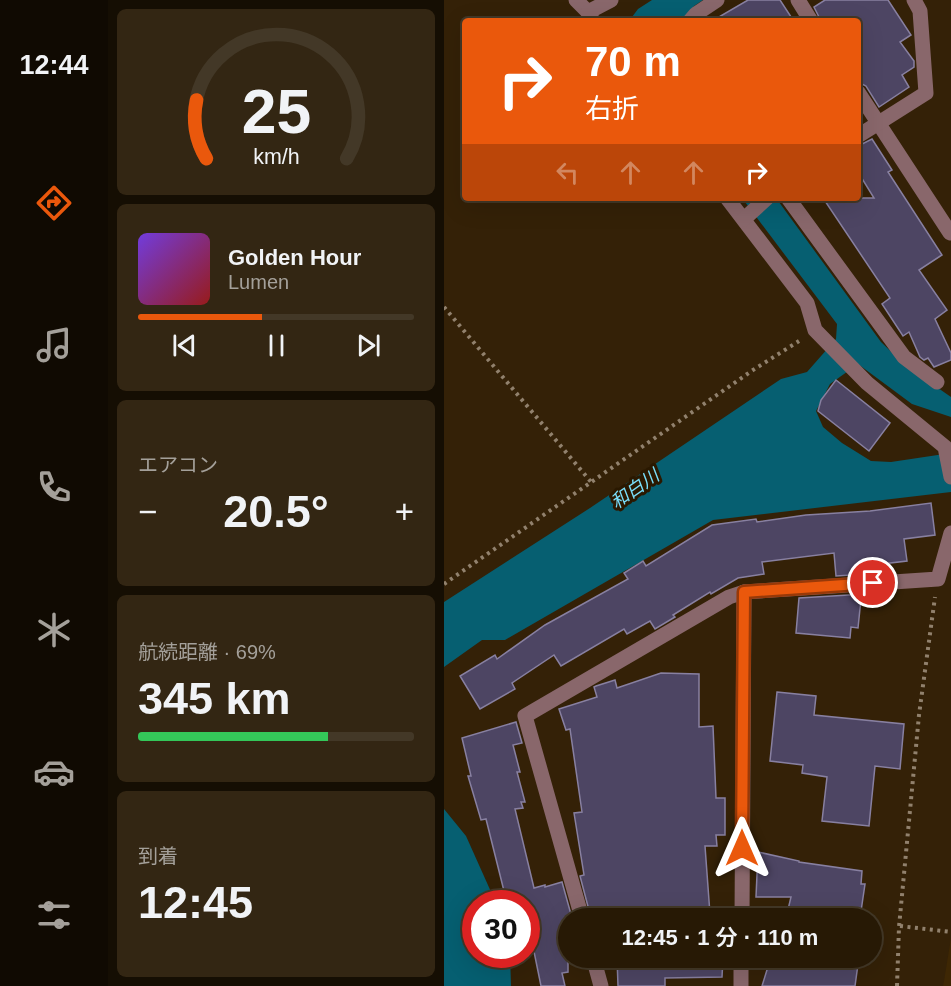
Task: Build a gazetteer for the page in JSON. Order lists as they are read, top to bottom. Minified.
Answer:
{"water":["和白川"],"page":{"tabs":"12:44","turn":["70 m","右折"],"song":["Golden Hour","Lumen"],"tile":["エアコン",["航続距離 · 69%","345 km"],["到着","12:45"]],"heat":["−","20.5°","+"],"limit":"30","trip":"12:45 · 1 分 · 110 m","gauge":["25","km/h"]}}
